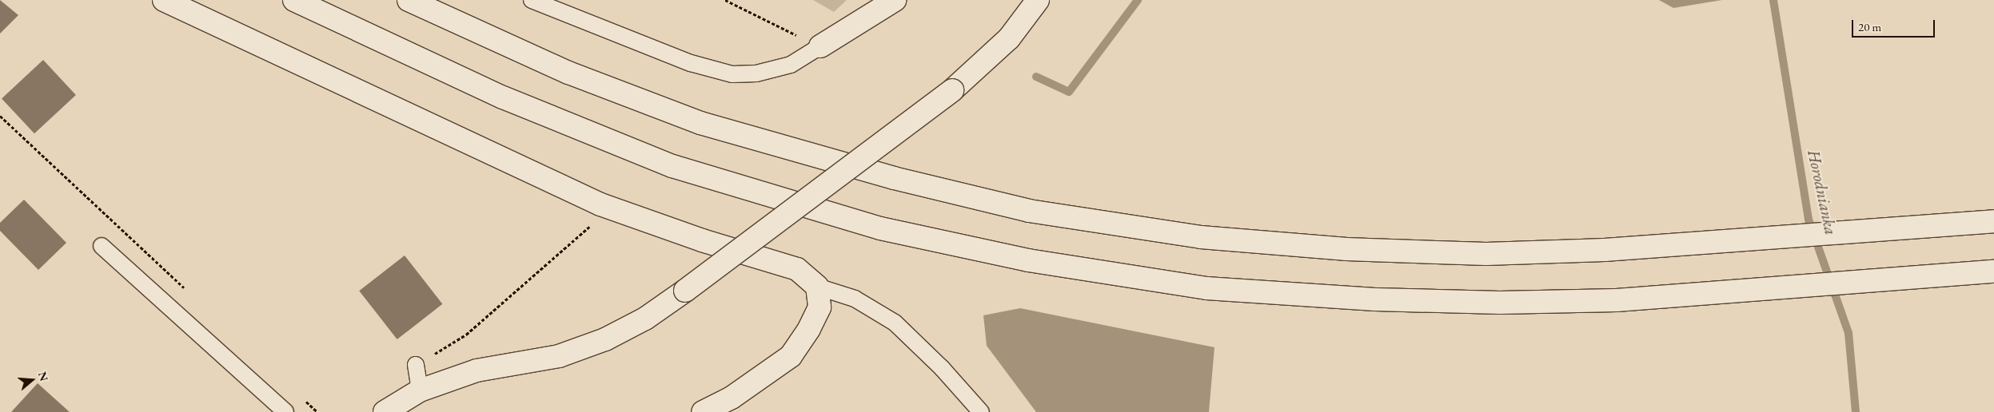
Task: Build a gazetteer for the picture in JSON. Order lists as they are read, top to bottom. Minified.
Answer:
{"water":["Horodnianka"],"scale_bar":"20 m","north":"right"}
